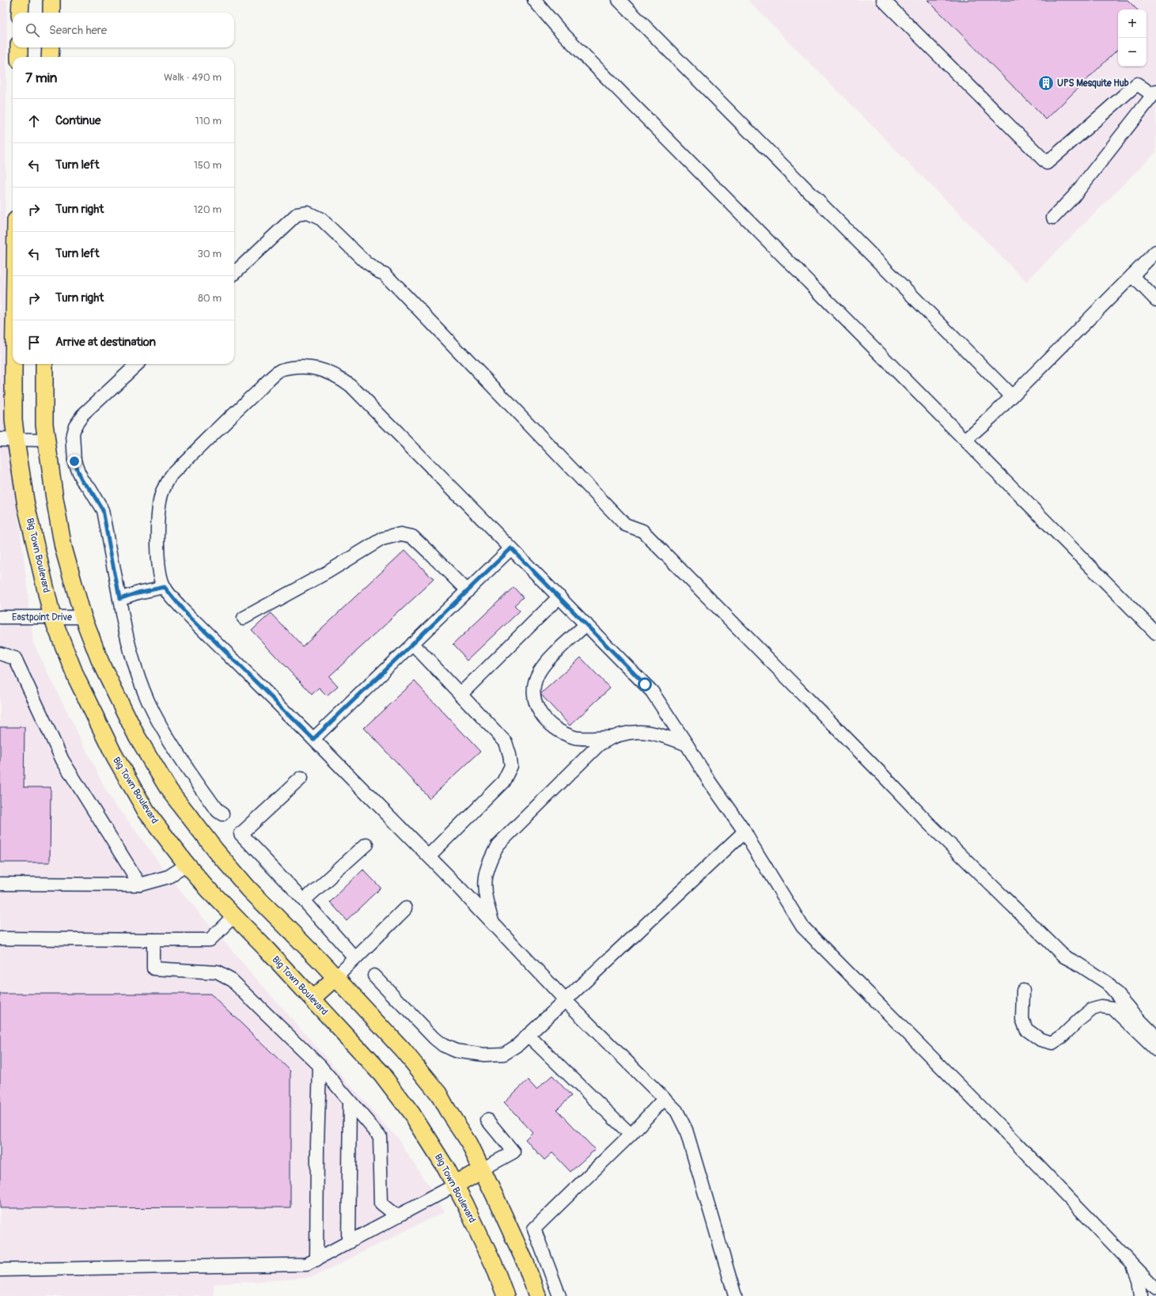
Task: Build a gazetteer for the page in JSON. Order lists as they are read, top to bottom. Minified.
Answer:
{"streets":{"main road":["Big Town Boulevard"],"street":["Eastpoint Drive"]},"crossings":[["Big Town Boulevard","Eastpoint Drive"]],"places":{"building":["UPS Mesquite Hub"]},"page":{"map_buttons":["+","−"],"search":"Search here","heading":["7 min","Walk · 490 m"],"list":[["Continue","110 m"],["Turn left","150 m"],["Turn right","120 m"],["Turn left","30 m"],["Turn right","80 m"],"Arrive at destination"]}}
